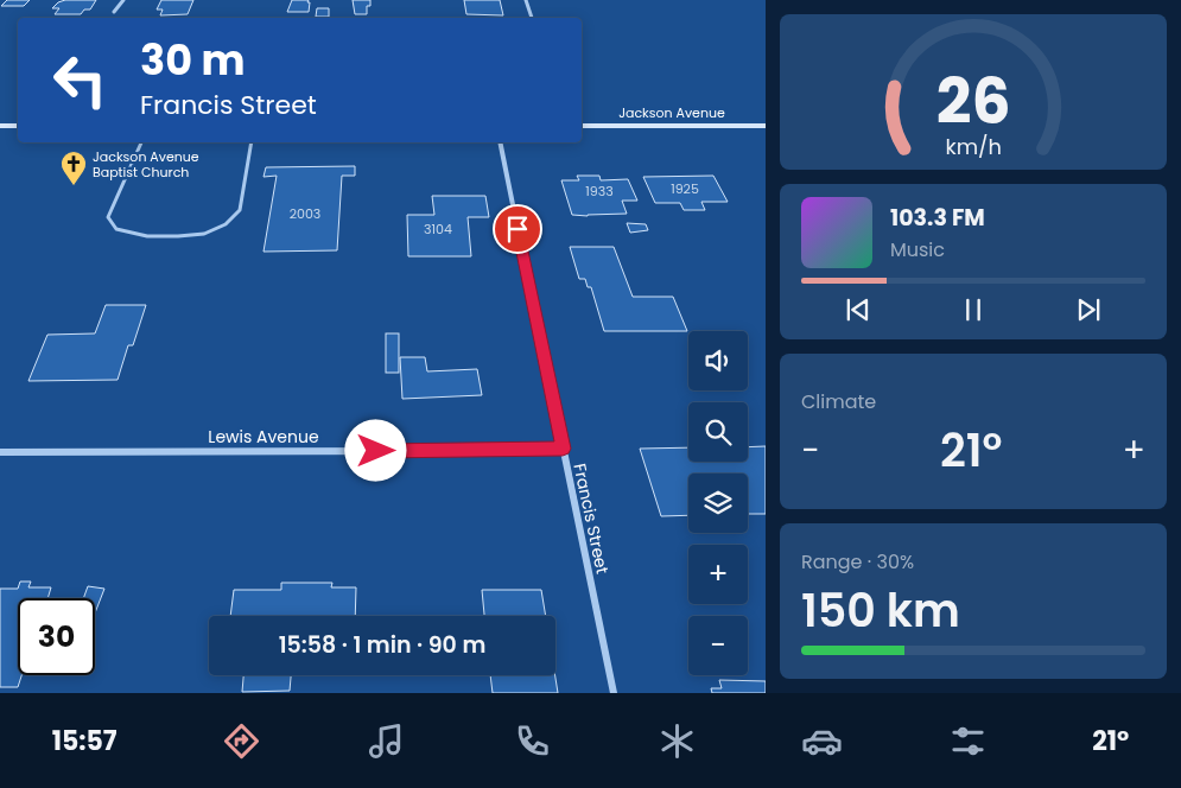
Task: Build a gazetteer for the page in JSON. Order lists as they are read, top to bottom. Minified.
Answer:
{"streets":{"street":["Jackson Avenue","Lewis Avenue","Francis Street"]},"crossings":[["Lewis Avenue","Francis Street"]],"places":{"church":["Jackson Avenue Baptist Church"]},"house_numbers":["1925","1933","2003","3104"],"page":{"turn":["30 m","Francis Street"],"song":["103.3 FM","Music"],"map_buttons":["+","−"],"tile":["Climate",["Range · 30%","150 km"]],"heat":["−","21°","+"],"limit":"30","trip":"15:58 · 1 min · 90 m","tabs":["15:57","21°"],"gauge":["26","km/h"]}}
